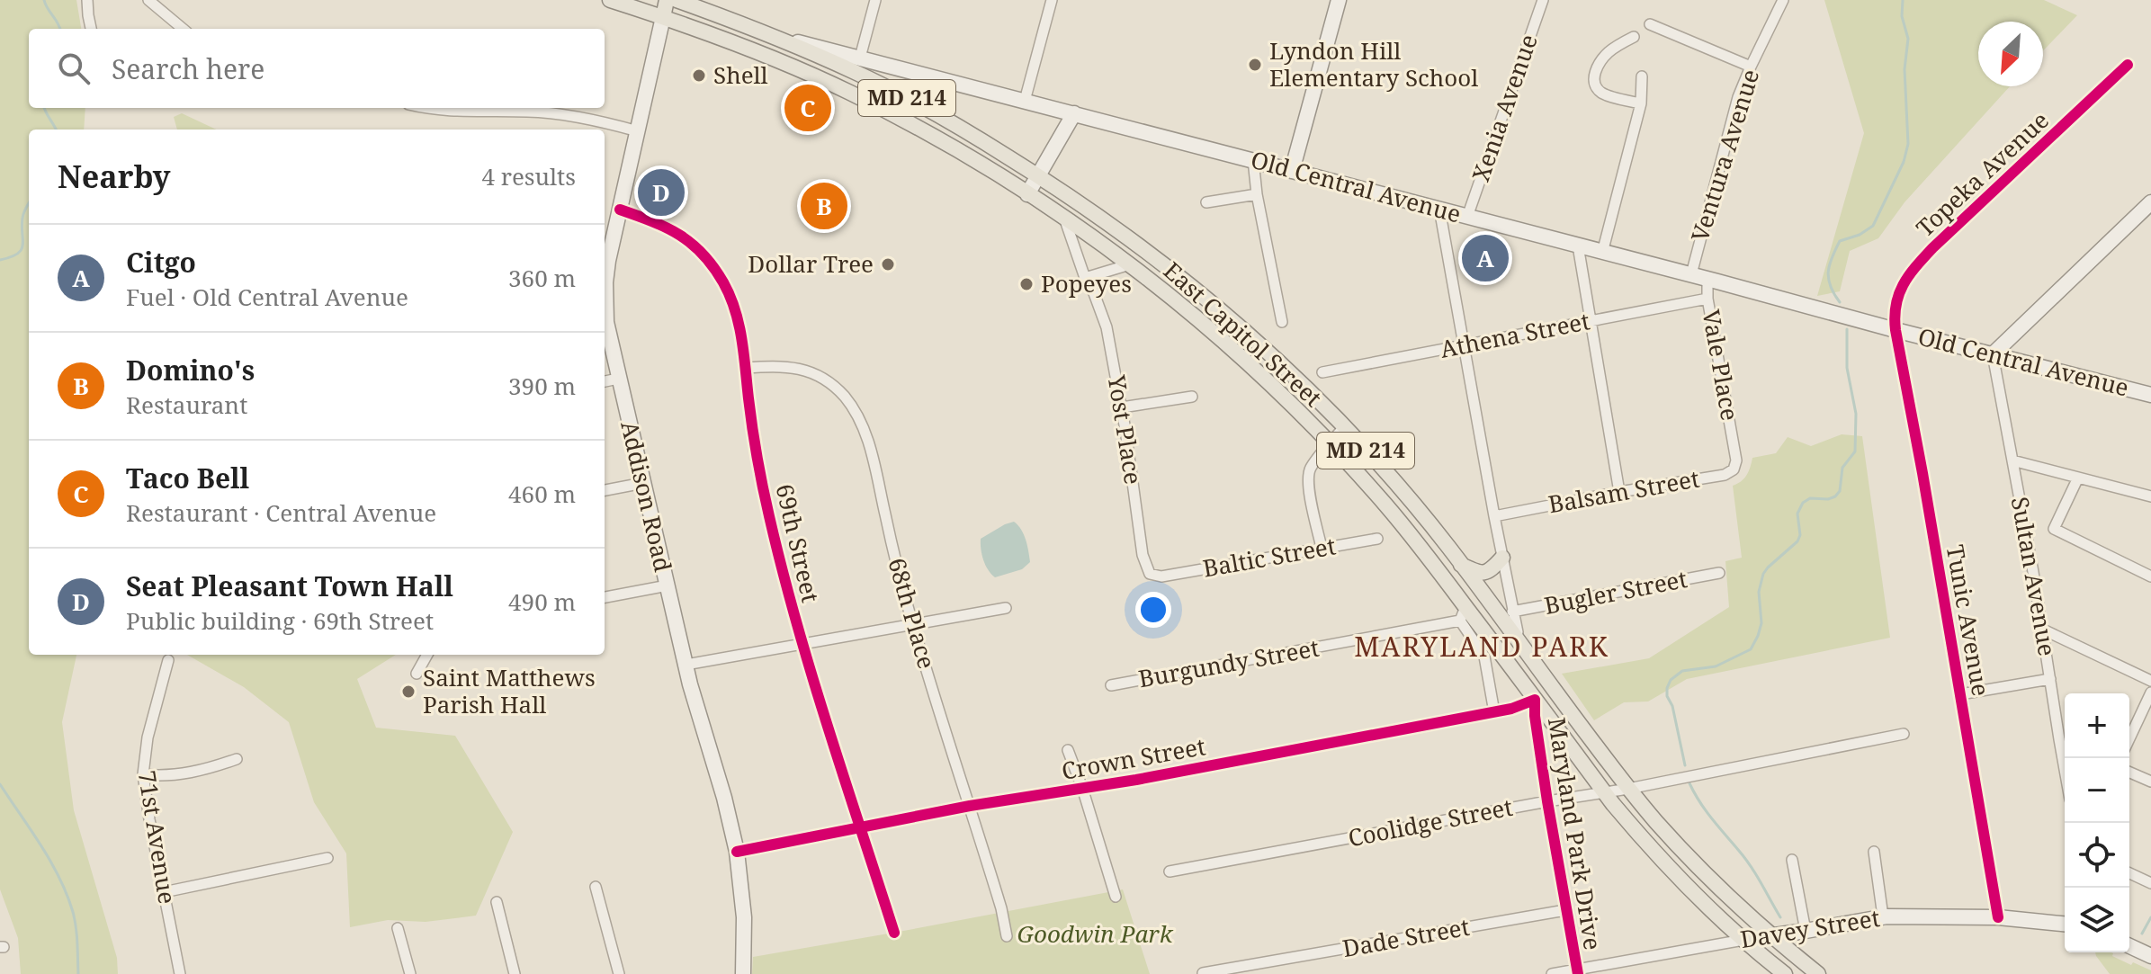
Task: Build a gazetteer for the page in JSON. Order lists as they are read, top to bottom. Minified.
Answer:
{"streets":{"main road":["MD 214","Old Central Avenue","East Capitol Street","Addison Road","Davey Street"],"street":["Xenia Avenue","Ventura Avenue","Topeka Avenue","Athena Street","Vale Place","Yost Place","Balsam Street","69th Street","Baltic Street","Sultan Avenue","Bugler Street","68th Place","Tunic Avenue","Burgundy Street","Crown Street","Coolidge Street","Maryland Park Drive","71st Avenue","Dade Street"]},"crossings":[["MD 214","Old Central Avenue"],["MD 214","East Capitol Street"],["MD 214","Addison Road"],["Xenia Avenue","Old Central Avenue"],["Ventura Avenue","Old Central Avenue"],["Topeka Avenue","Old Central Avenue"],["Topeka Avenue","Tunic Avenue"],["Old Central Avenue","Vale Place"],["Old Central Avenue","Sultan Avenue"],["Old Central Avenue","Tunic Avenue"],["East Capitol Street","Yost Place"],["East Capitol Street","Burgundy Street"],["East Capitol Street","Crown Street"],["East Capitol Street","Coolidge Street"],["East Capitol Street","Maryland Park Drive"],["East Capitol Street","Davey Street"],["Athena Street","Vale Place"],["Vale Place","Balsam Street"],["Yost Place","Baltic Street"],["Addison Road","69th Street"],["Addison Road","Crown Street"],["69th Street","68th Place"],["69th Street","Crown Street"],["68th Place","Crown Street"],["Tunic Avenue","Davey Street"],["Crown Street","Maryland Park Drive"],["Coolidge Street","Maryland Park Drive"],["Maryland Park Drive","Davey Street"],["Maryland Park Drive","Dade Street"]],"districts":["MARYLAND PARK"],"parks":["Goodwin Park"],"places":["Lyndon Hill Elementary School","Shell","Dollar Tree","Popeyes","Saint Matthews Parish Hall"],"north":"bottom left","page":{"search":"Search here","pins":["C","D","B","A"],"heading":["Nearby","4 results"],"list":[{"mark":"A","name":"Citgo","note":"Fuel · Old Central Avenue","value":"360 m"},{"mark":"B","name":"Domino's","note":"Restaurant","value":"390 m"},{"mark":"C","name":"Taco Bell","note":"Restaurant · Central Avenue","value":"460 m"},{"mark":"D","name":"Seat Pleasant Town Hall","note":"Public building · 69th Street","value":"490 m"}],"map_buttons":["+","−"]}}
